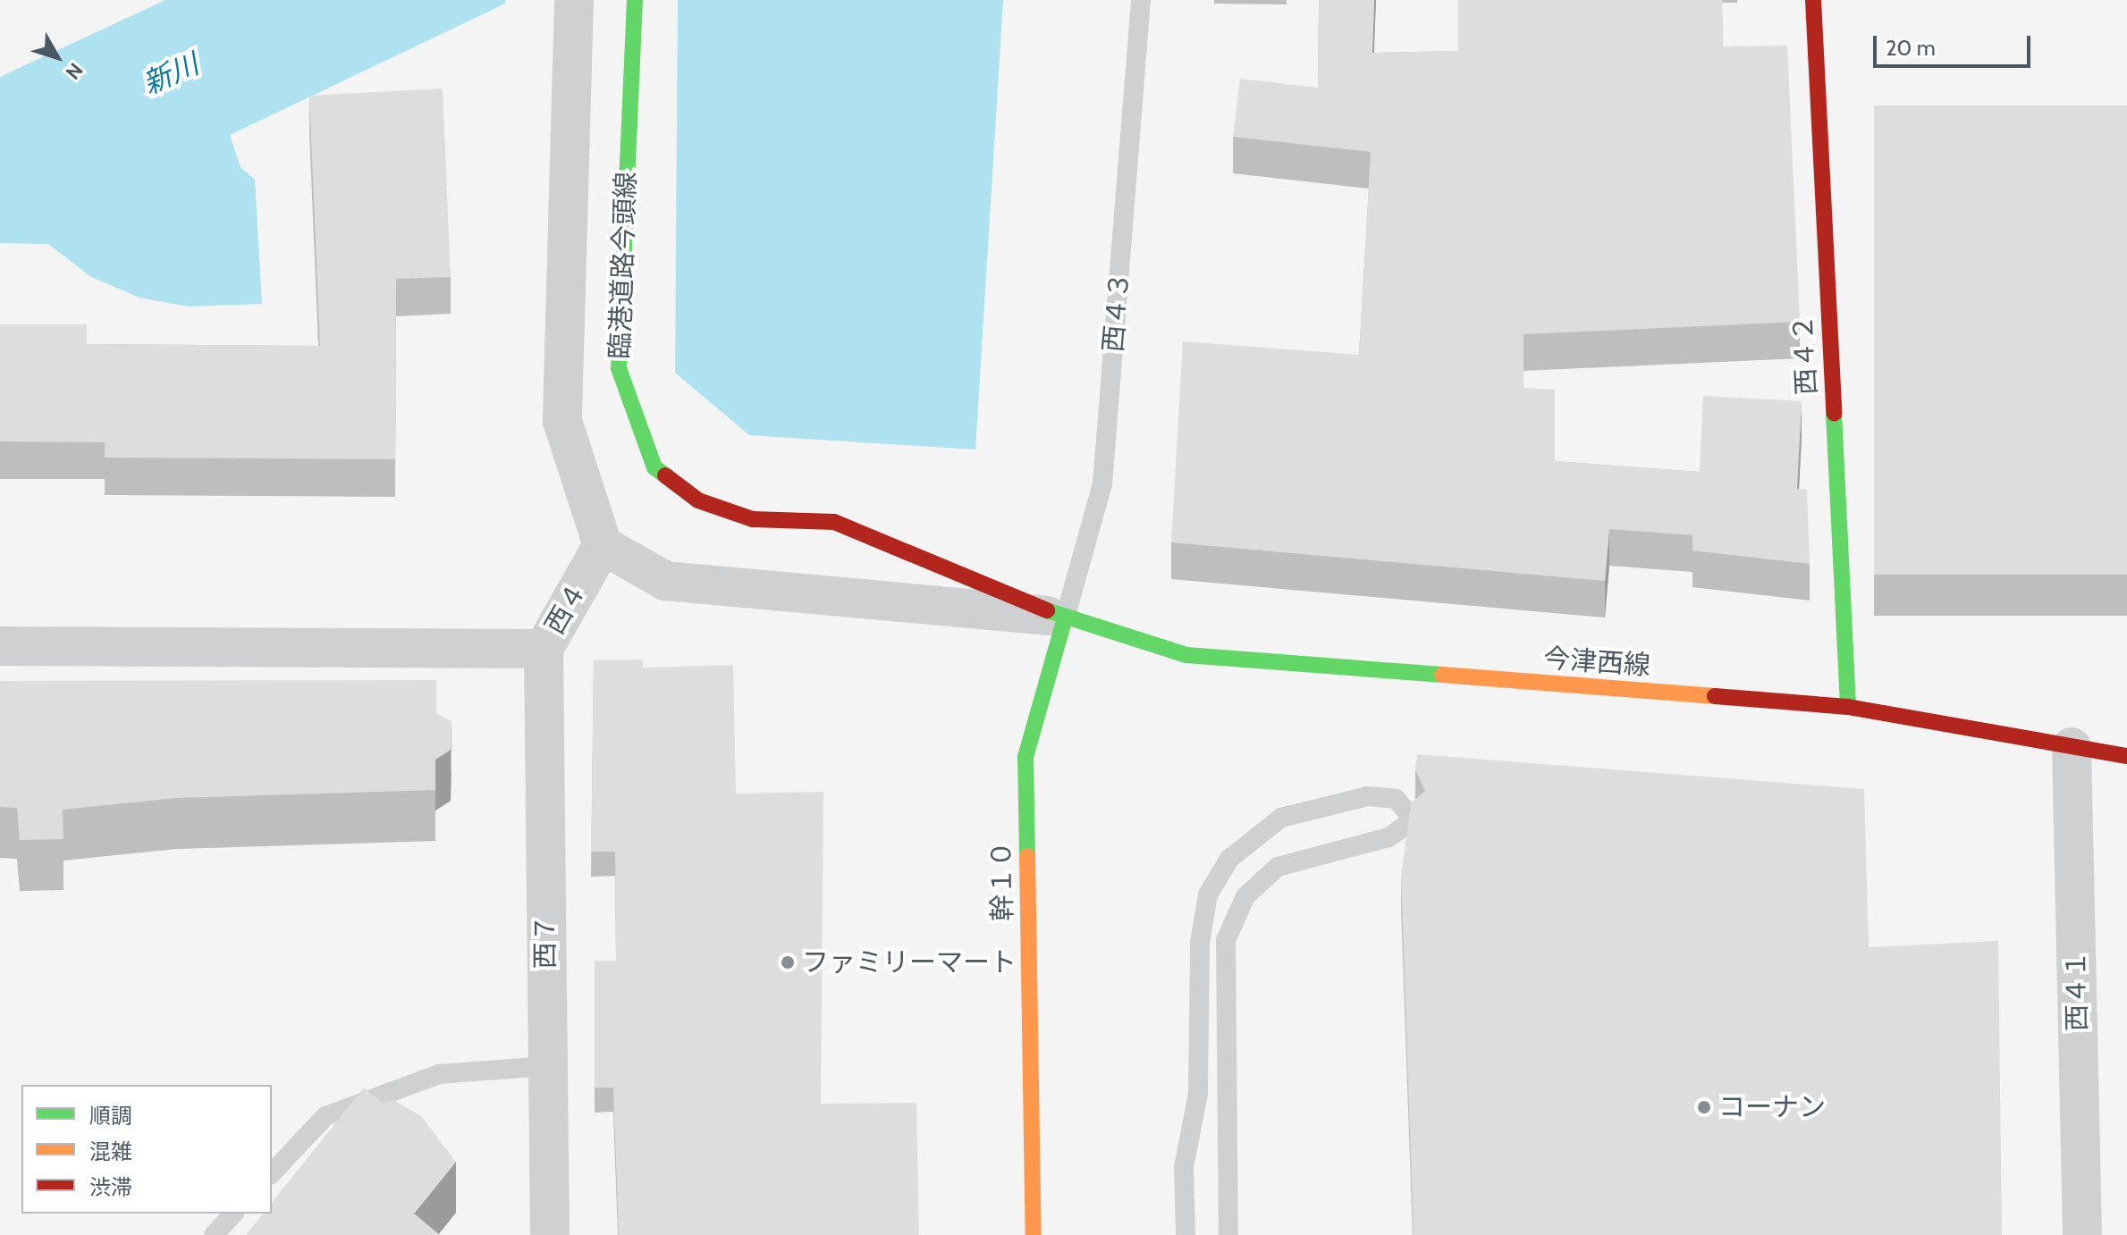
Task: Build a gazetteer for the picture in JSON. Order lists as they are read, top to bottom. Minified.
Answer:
{"streets":{"street":["臨港道路今頭線","西４２","西４","今津西線","幹１０","西７","西４１"],"lane":["西４３"]},"crossings":[["臨港道路今頭線","西４３"],["臨港道路今頭線","今津西線"],["臨港道路今頭線","幹１０"],["西４３","今津西線"],["西４３","幹１０"],["西４２","今津西線"],["西４","西７"],["今津西線","幹１０"],["今津西線","西４１"]],"water":["新川"],"places":["ファミリーマート","コーナン"],"legend":["順調","混雑","渋滞"],"scale_bar":"20 m","north":"bottom right"}
